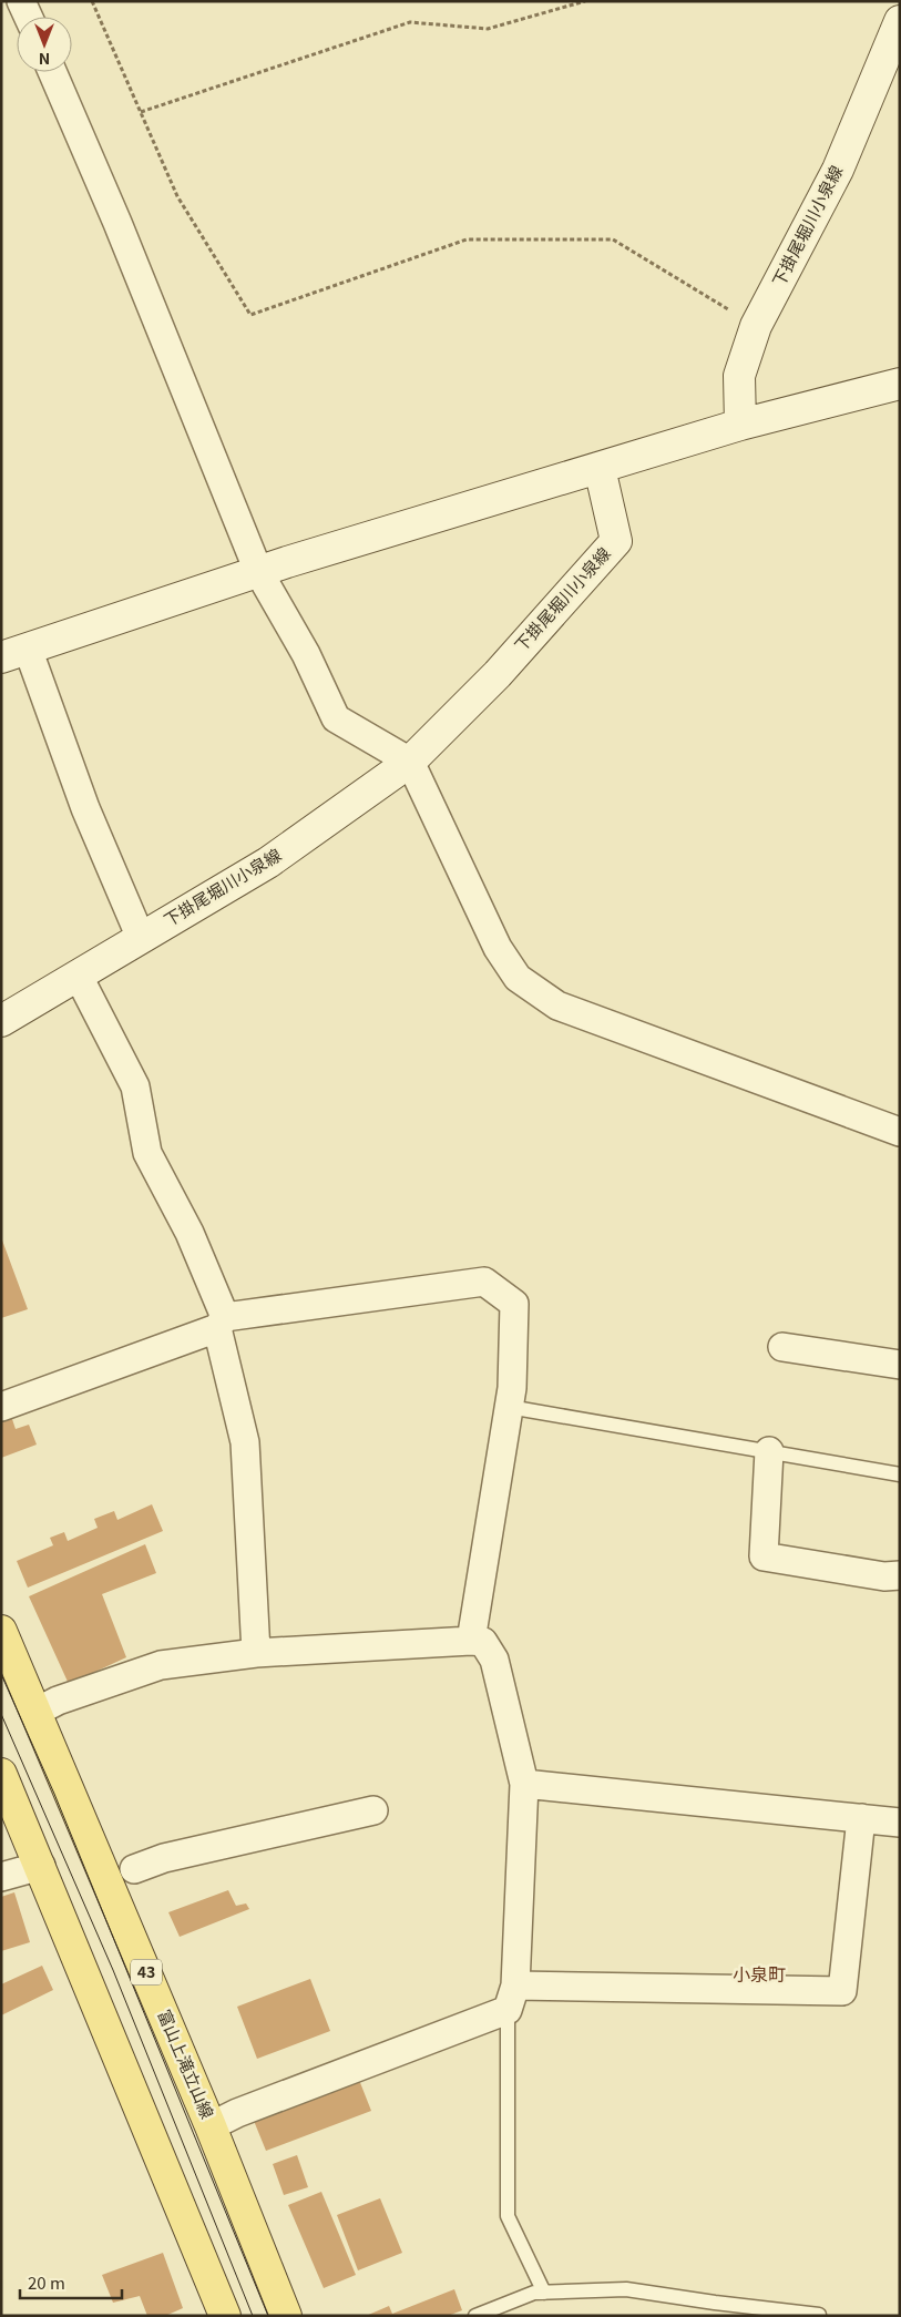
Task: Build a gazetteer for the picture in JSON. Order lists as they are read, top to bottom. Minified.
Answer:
{"streets":{"main road":["下掛尾堀川小泉線","43","富山上滝立山線"]},"districts":["小泉町"],"scale_bar":"20 m","north":"bottom"}
